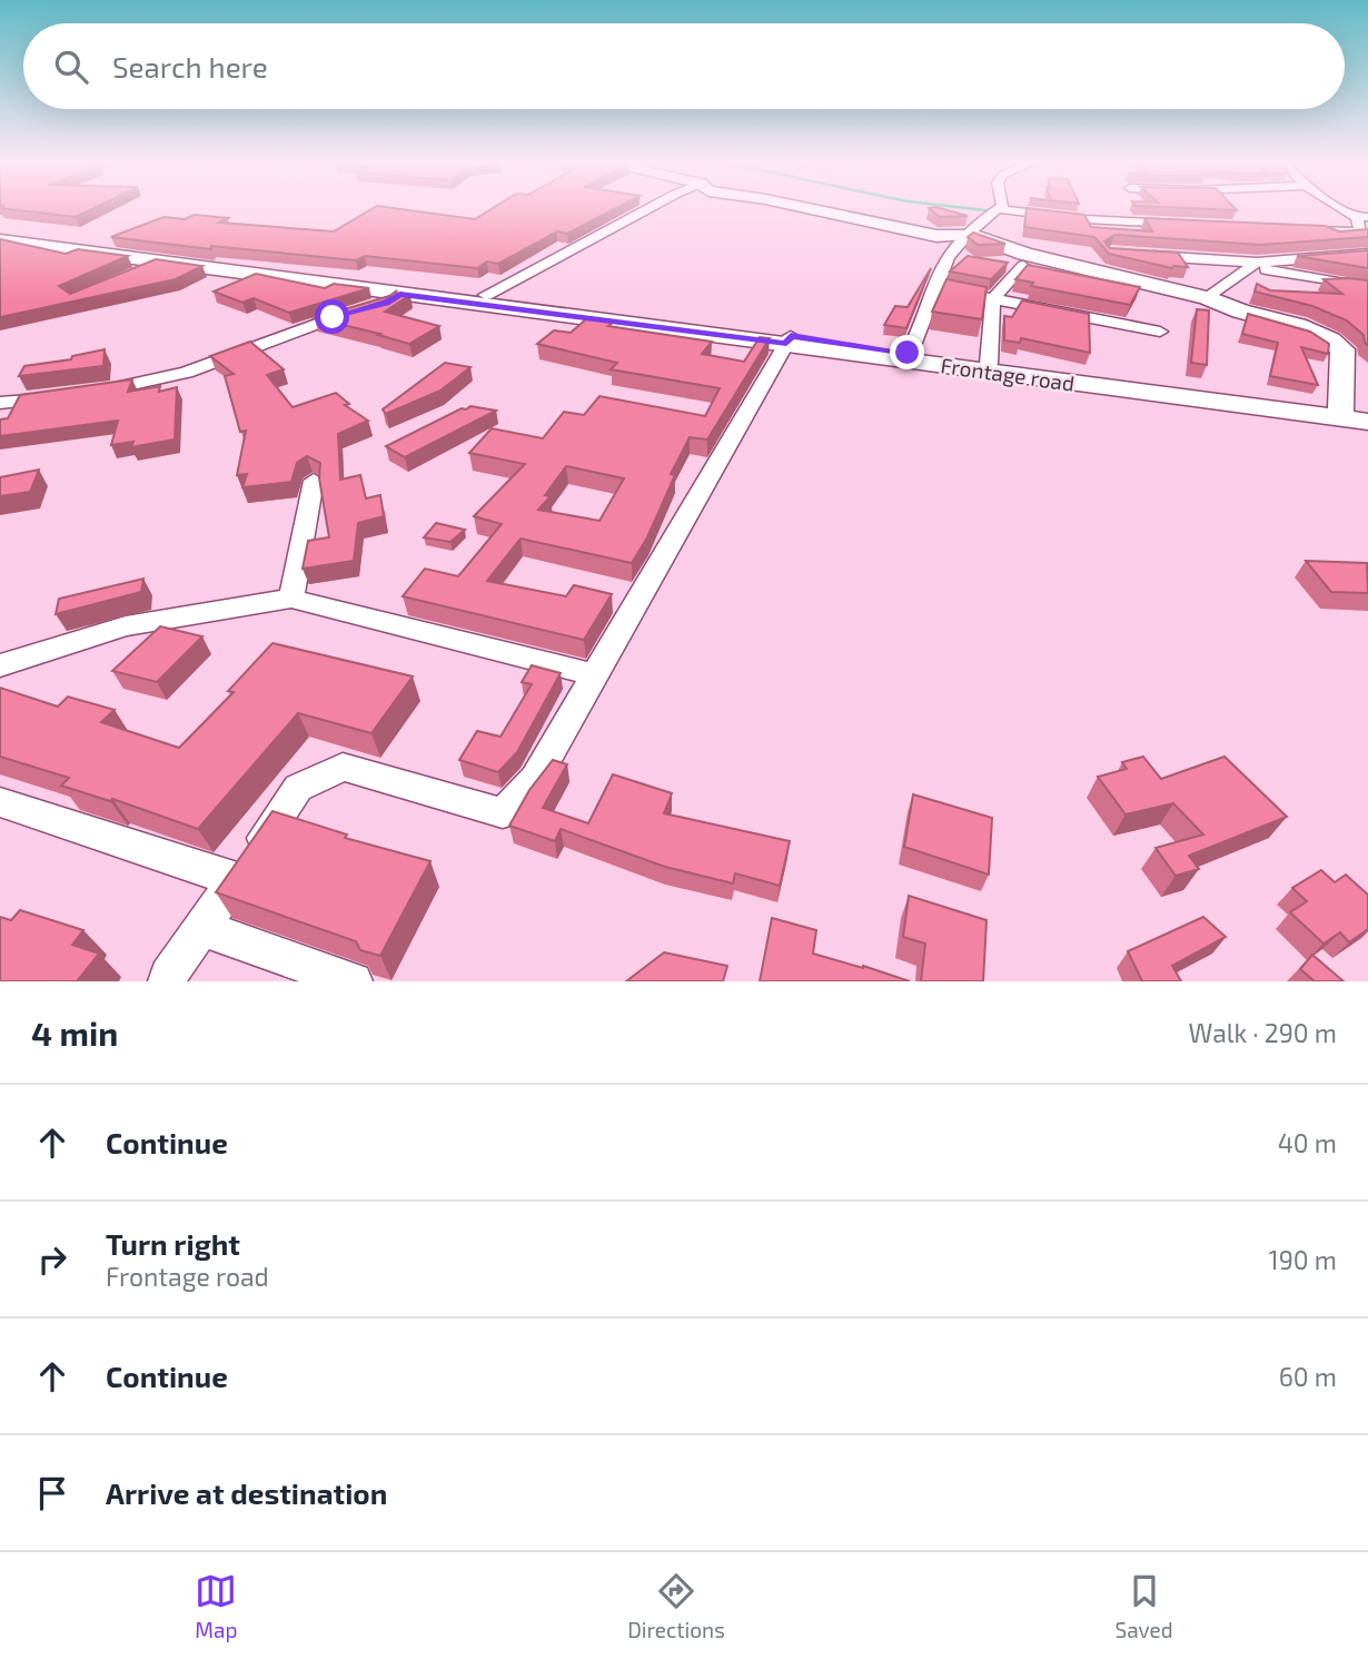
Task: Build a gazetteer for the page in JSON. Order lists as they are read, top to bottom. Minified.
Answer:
{"streets":{"main road":["Frontage road"]},"page":{"search":"Search here","heading":["4 min","Walk · 290 m"],"list":[["Continue","40 m"],["Turn right","Frontage road","190 m"],["Continue","60 m"],"Arrive at destination"],"nav":["Map","Directions","Saved"]}}
